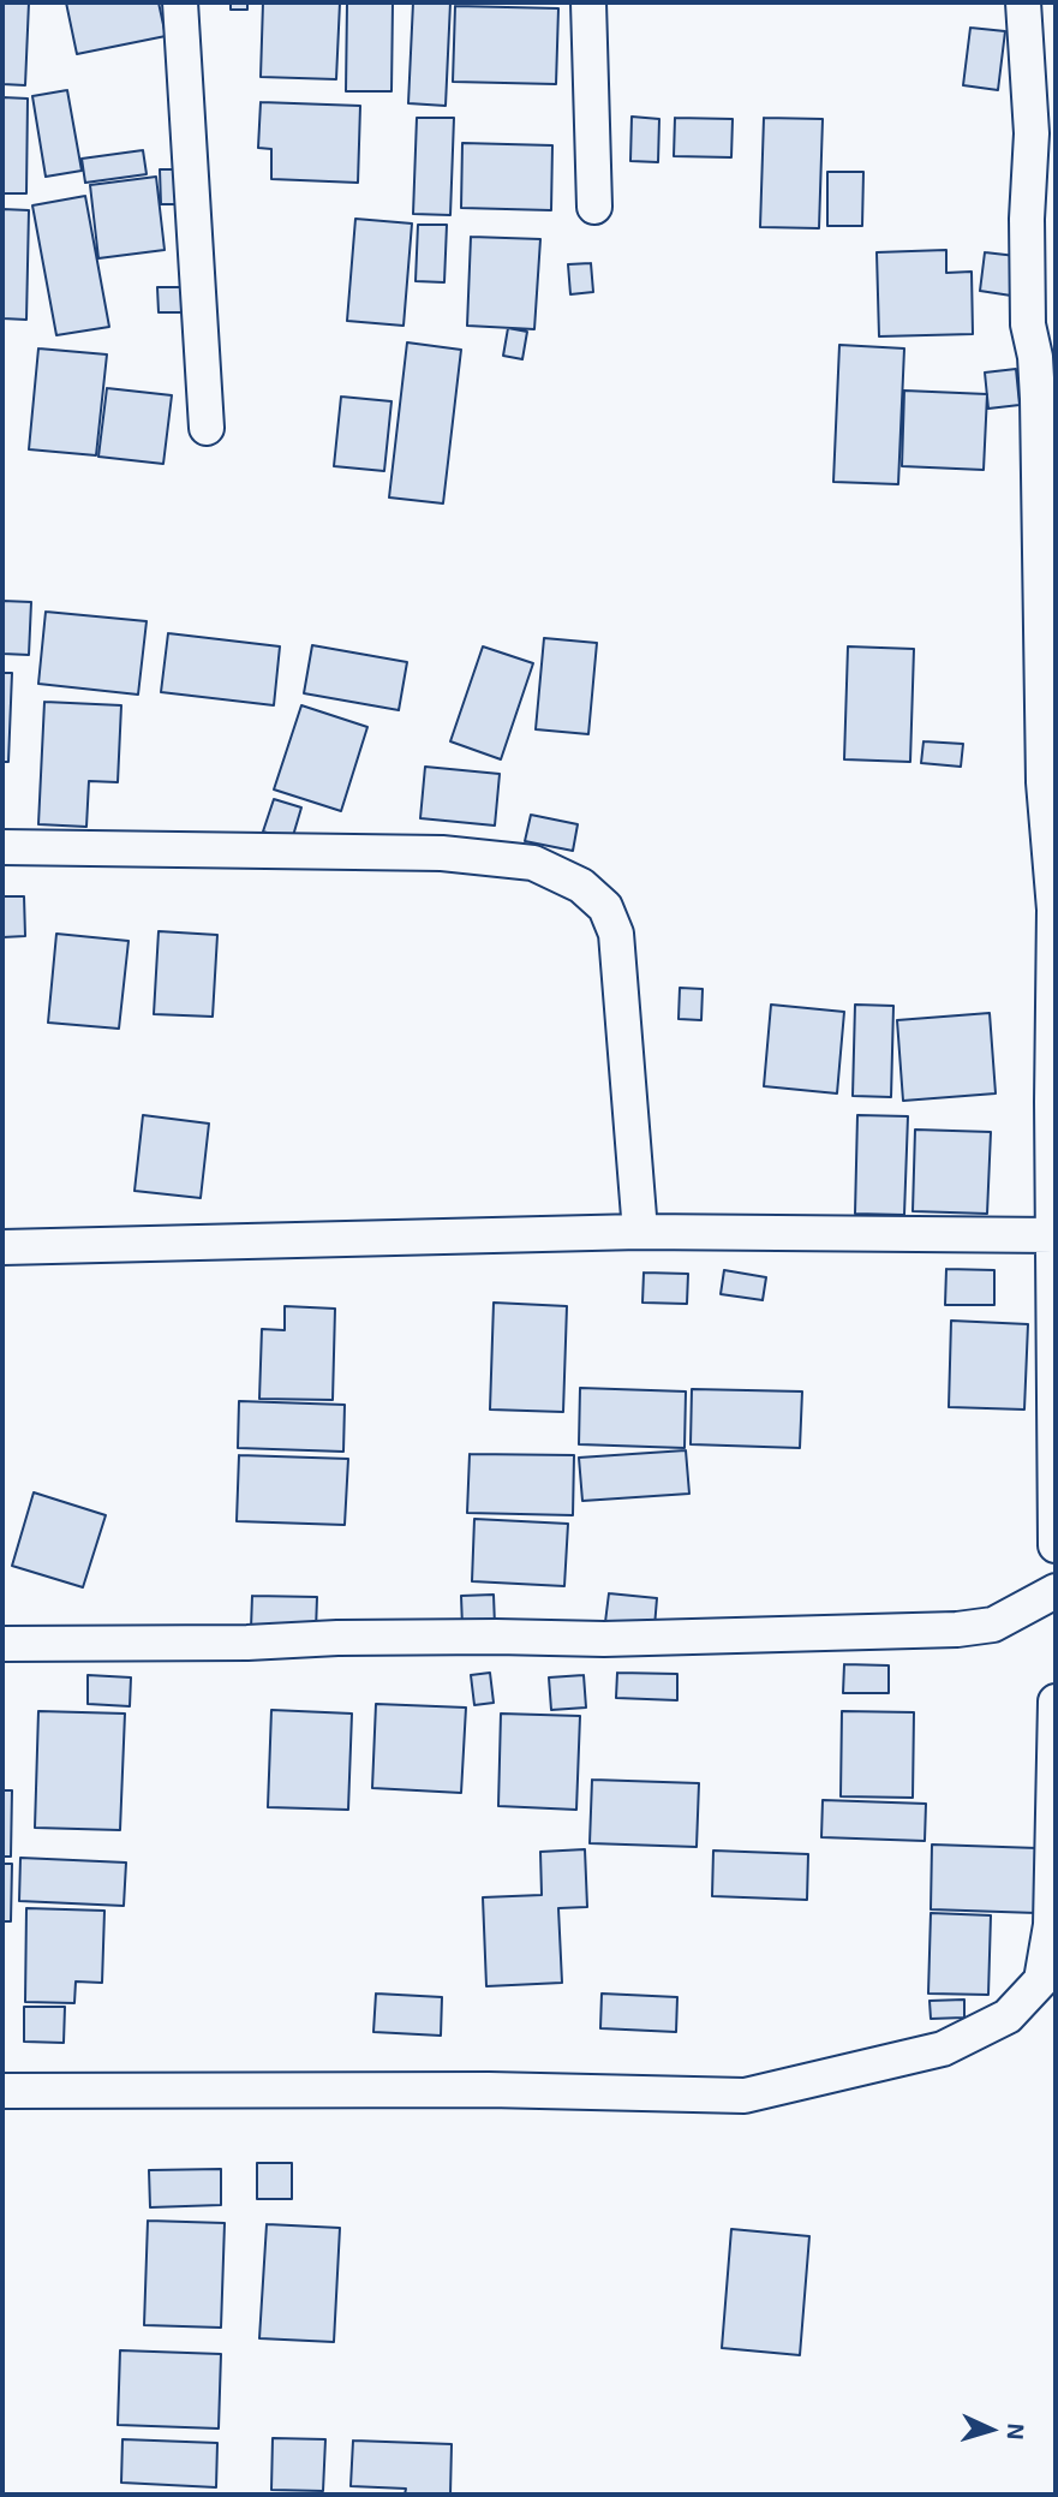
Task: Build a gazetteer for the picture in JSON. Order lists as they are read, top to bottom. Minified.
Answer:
{"north":"right"}
